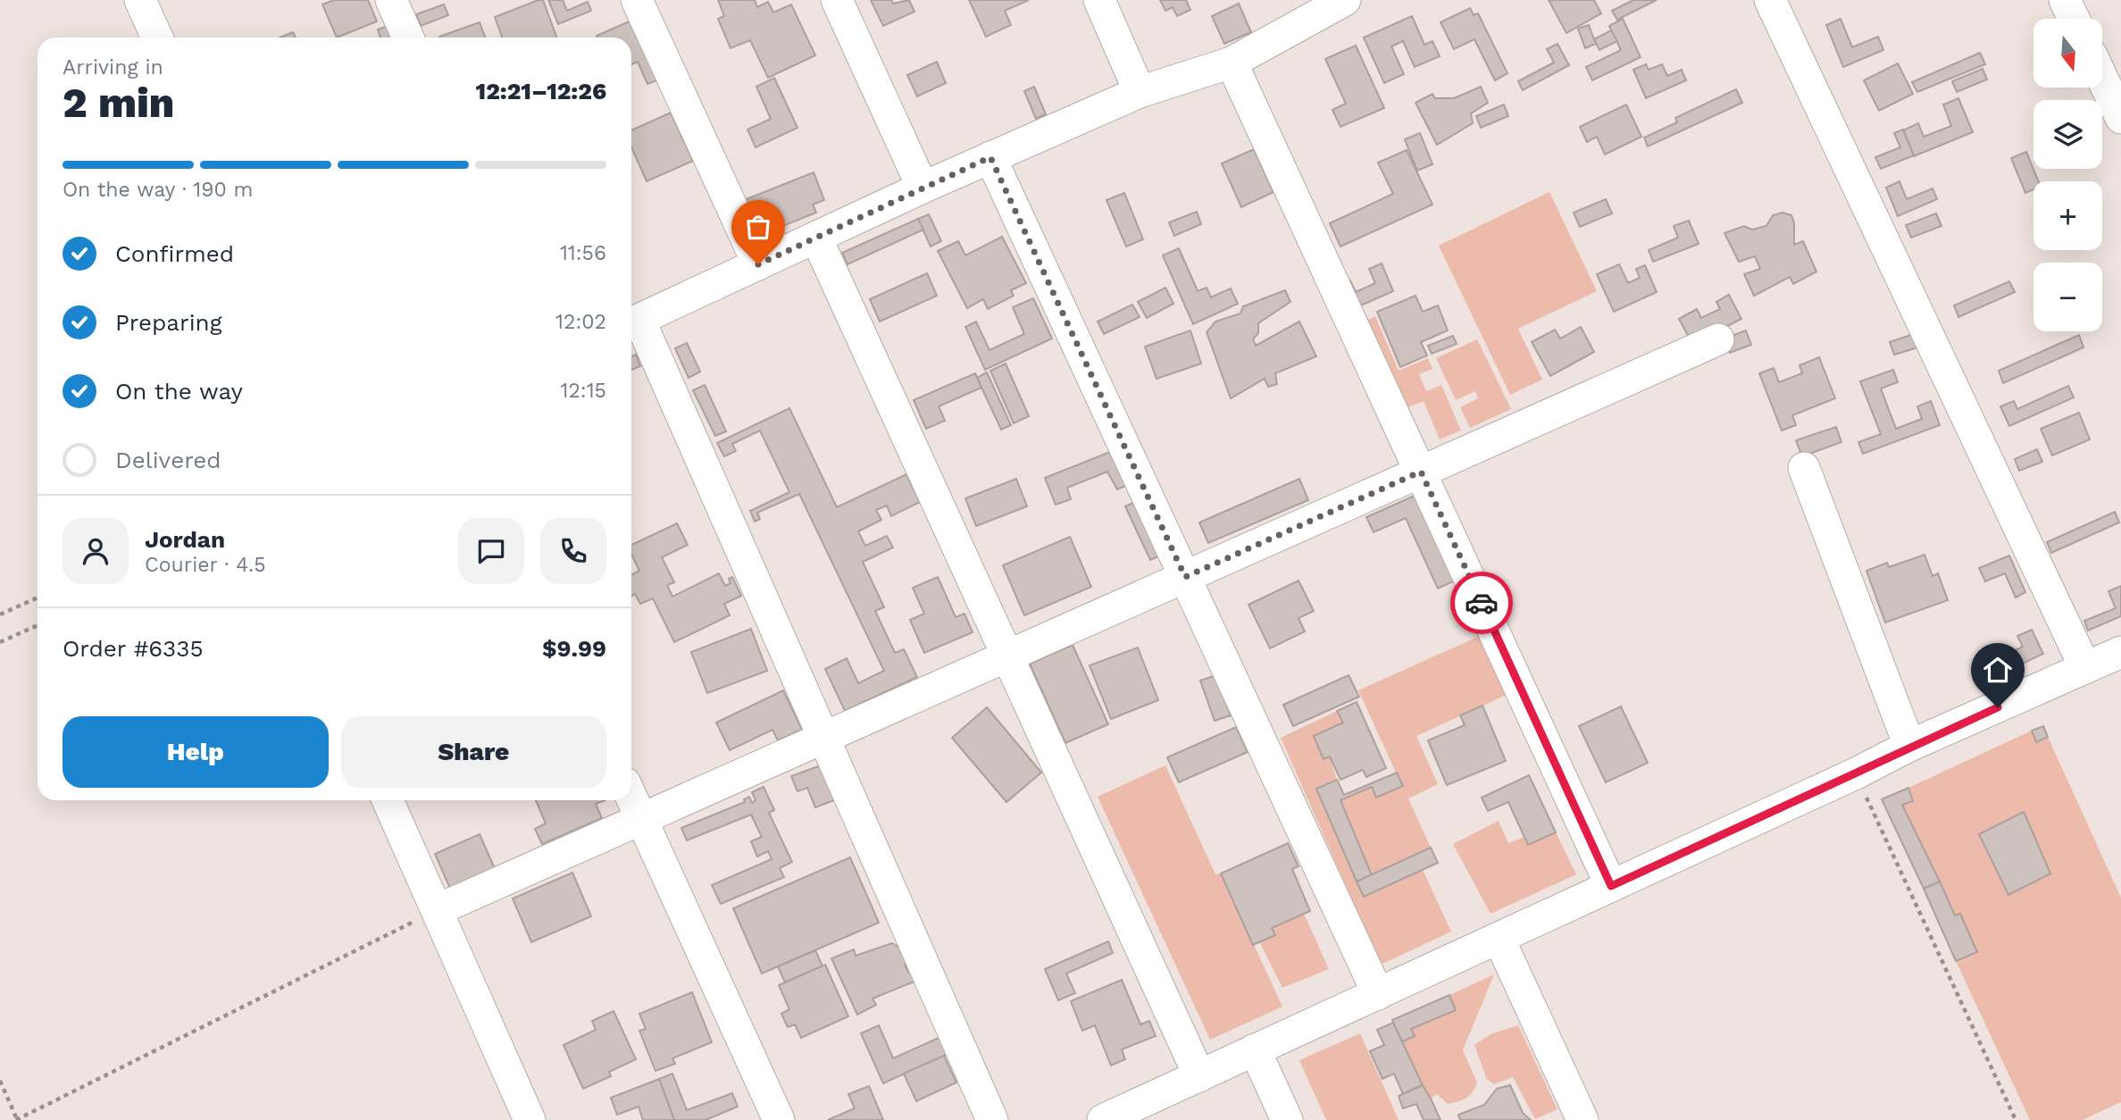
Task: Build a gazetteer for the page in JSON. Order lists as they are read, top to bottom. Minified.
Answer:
{"north":"bottom","page":{"map_buttons":["+","−"],"heading":["2 min","Arriving in","12:21–12:26"],"panel":["Jordan","Courier · 4.5","Order #6335","$9.99"],"bar":"On the way · 190 m","list":[["Confirmed","11:56"],["Preparing","12:02"],["On the way","12:15"],"Delivered"],"buttons":["Help","Share"]}}
